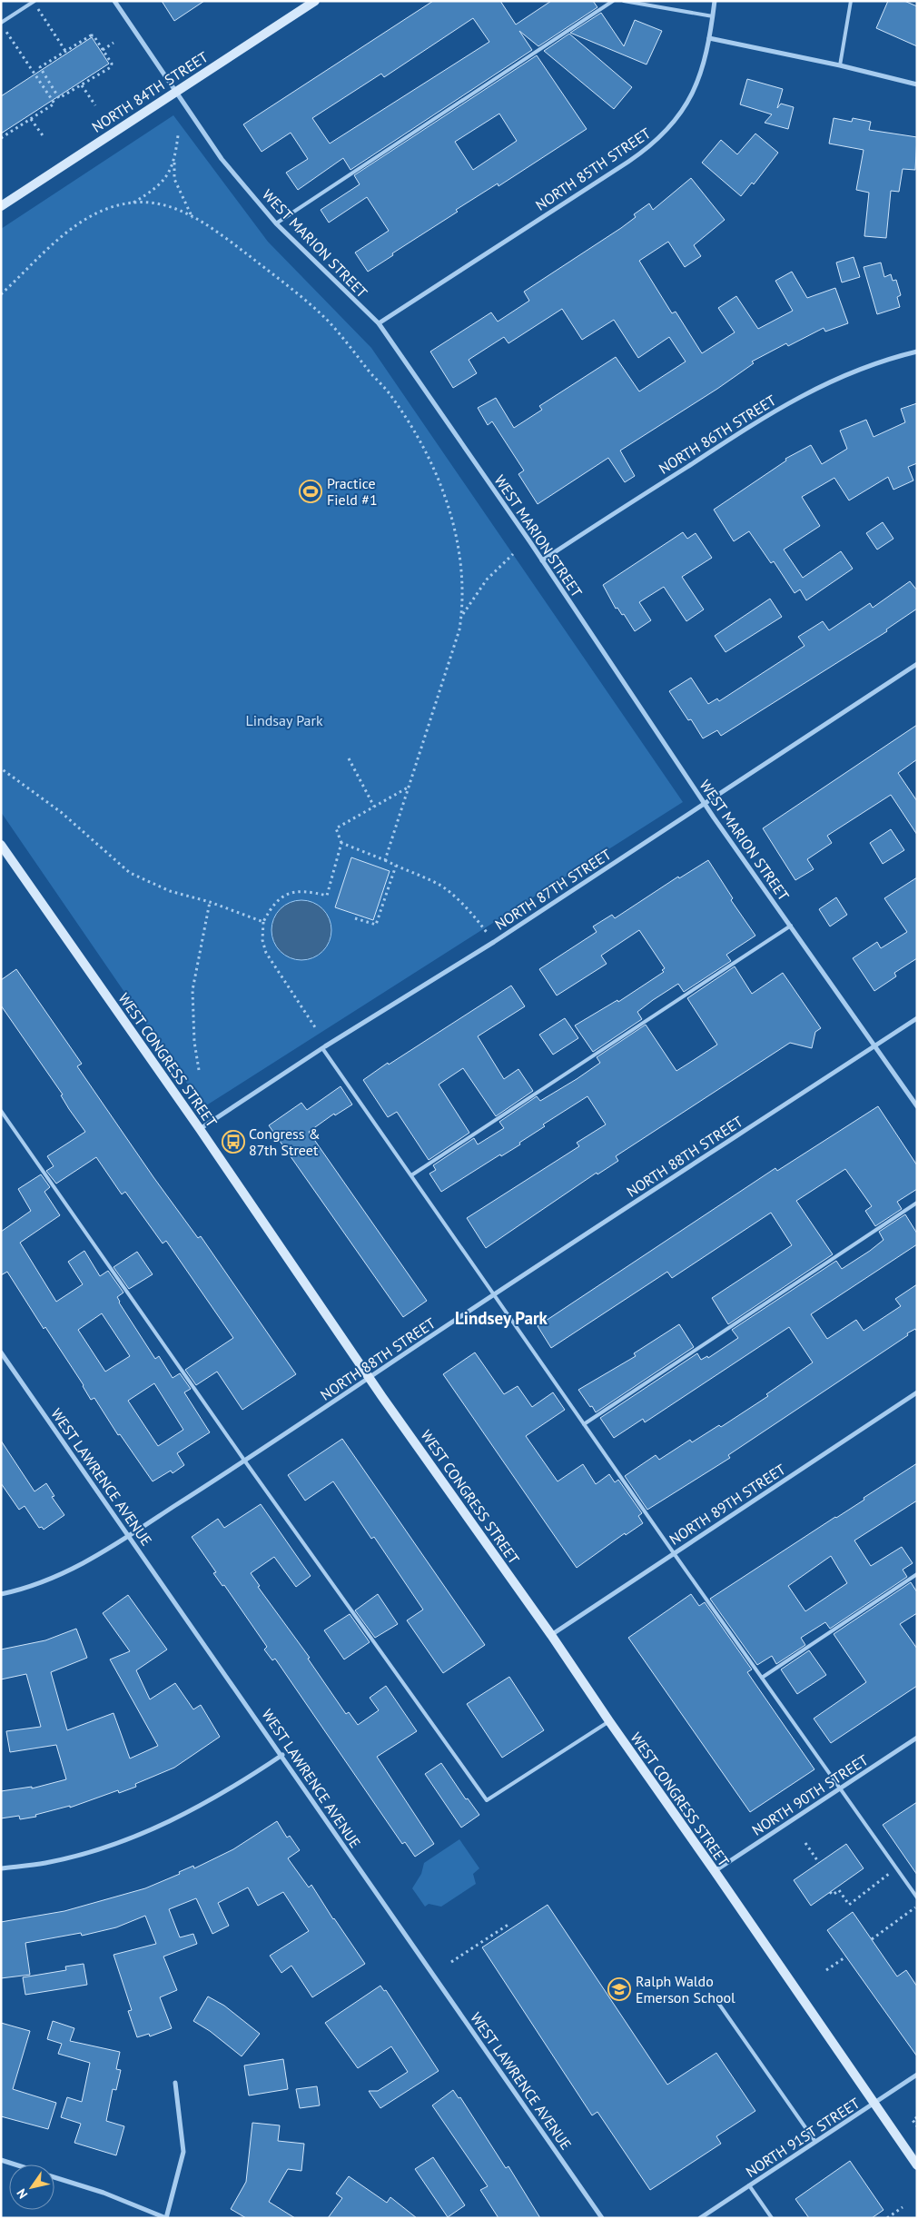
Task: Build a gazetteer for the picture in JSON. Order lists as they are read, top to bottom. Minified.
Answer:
{"streets":{"street":["NORTH 84TH STREET","NORTH 85TH STREET","WEST MARION STREET","NORTH 86TH STREET","NORTH 87TH STREET","WEST CONGRESS STREET","NORTH 88TH STREET","WEST LAWRENCE AVENUE","NORTH 89TH STREET","NORTH 90TH STREET","NORTH 91ST STREET"]},"crossings":[["NORTH 84TH STREET","WEST MARION STREET"],["NORTH 85TH STREET","WEST MARION STREET"],["WEST MARION STREET","NORTH 86TH STREET"],["WEST MARION STREET","NORTH 87TH STREET"],["WEST MARION STREET","NORTH 88TH STREET"],["NORTH 87TH STREET","WEST CONGRESS STREET"],["WEST CONGRESS STREET","NORTH 88TH STREET"],["WEST CONGRESS STREET","NORTH 89TH STREET"],["WEST CONGRESS STREET","NORTH 90TH STREET"],["WEST CONGRESS STREET","NORTH 91ST STREET"],["NORTH 88TH STREET","WEST LAWRENCE AVENUE"]],"districts":["Lindsey Park"],"parks":["Lindsay Park"],"places":{"sports":["Practice Field #1"],"bus stop":["Congress & 87th Street"],"school or university":["Ralph Waldo Emerson School"]},"north":"bottom left"}
